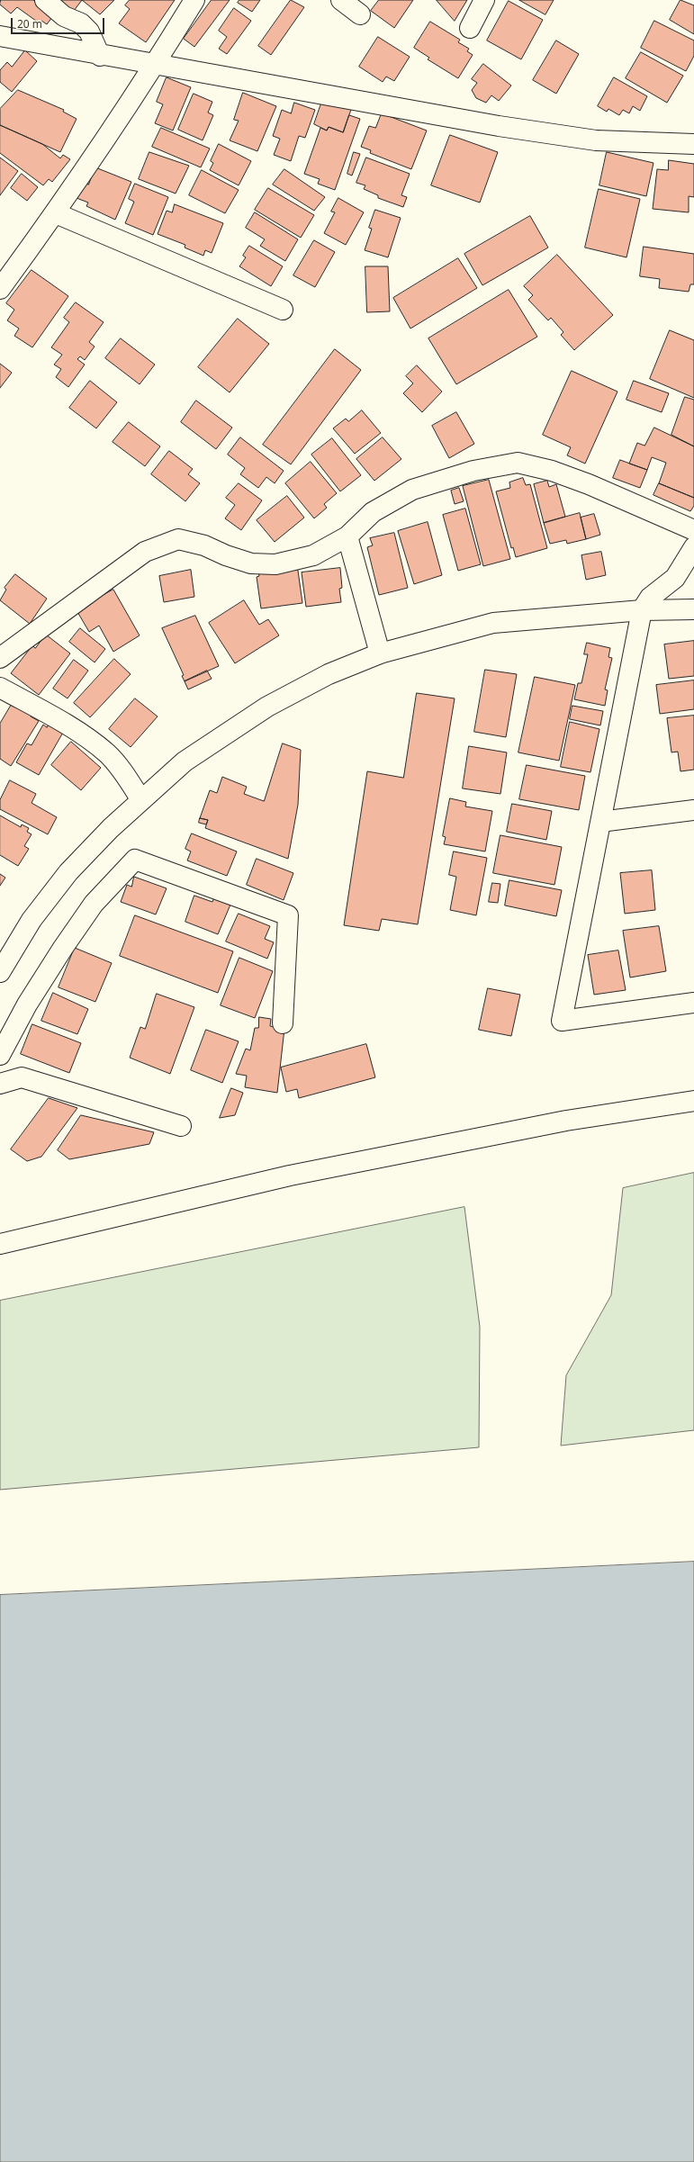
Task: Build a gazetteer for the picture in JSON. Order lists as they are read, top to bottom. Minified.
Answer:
{"scale_bar":"20 m"}
